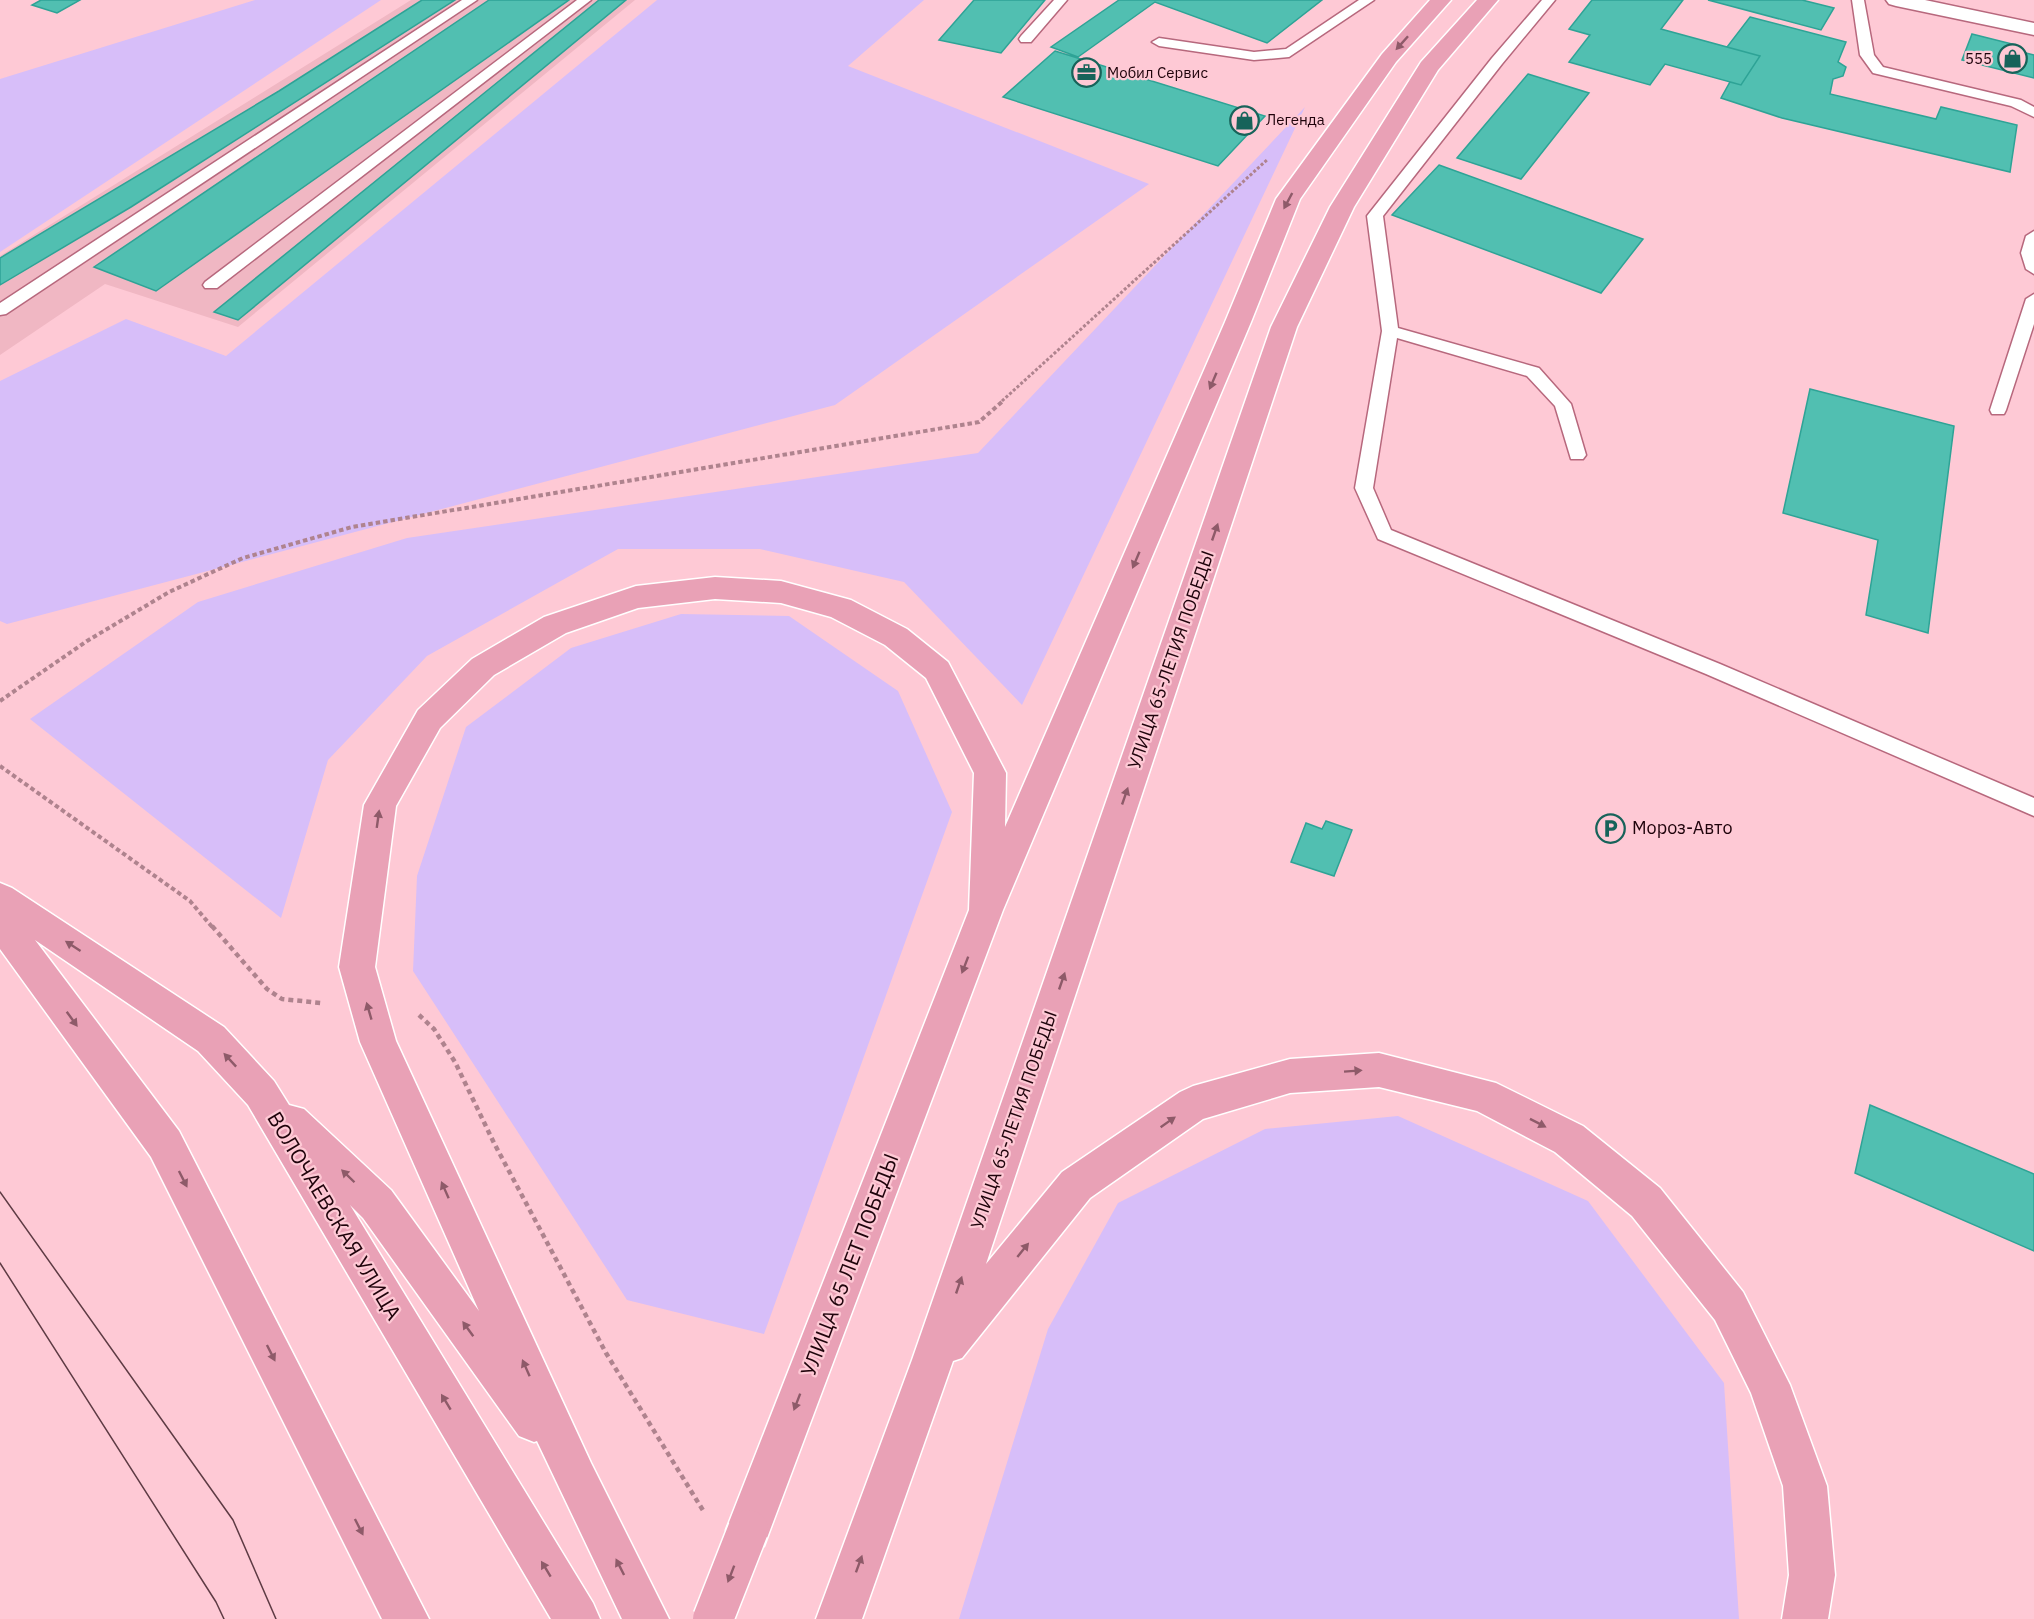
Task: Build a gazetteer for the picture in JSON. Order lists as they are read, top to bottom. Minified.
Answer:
{"streets":{"main road":["УЛИЦА 65-ЛЕТИЯ ПОБЕДЫ","ВОЛОЧАЕВСКАЯ УЛИЦА","УЛИЦА 65 ЛЕТ ПОБЕДЫ"]},"places":{"shop":["555","Легенда"],"office":["Мобил Сервис"],"parking":["Мороз-Авто"]}}
